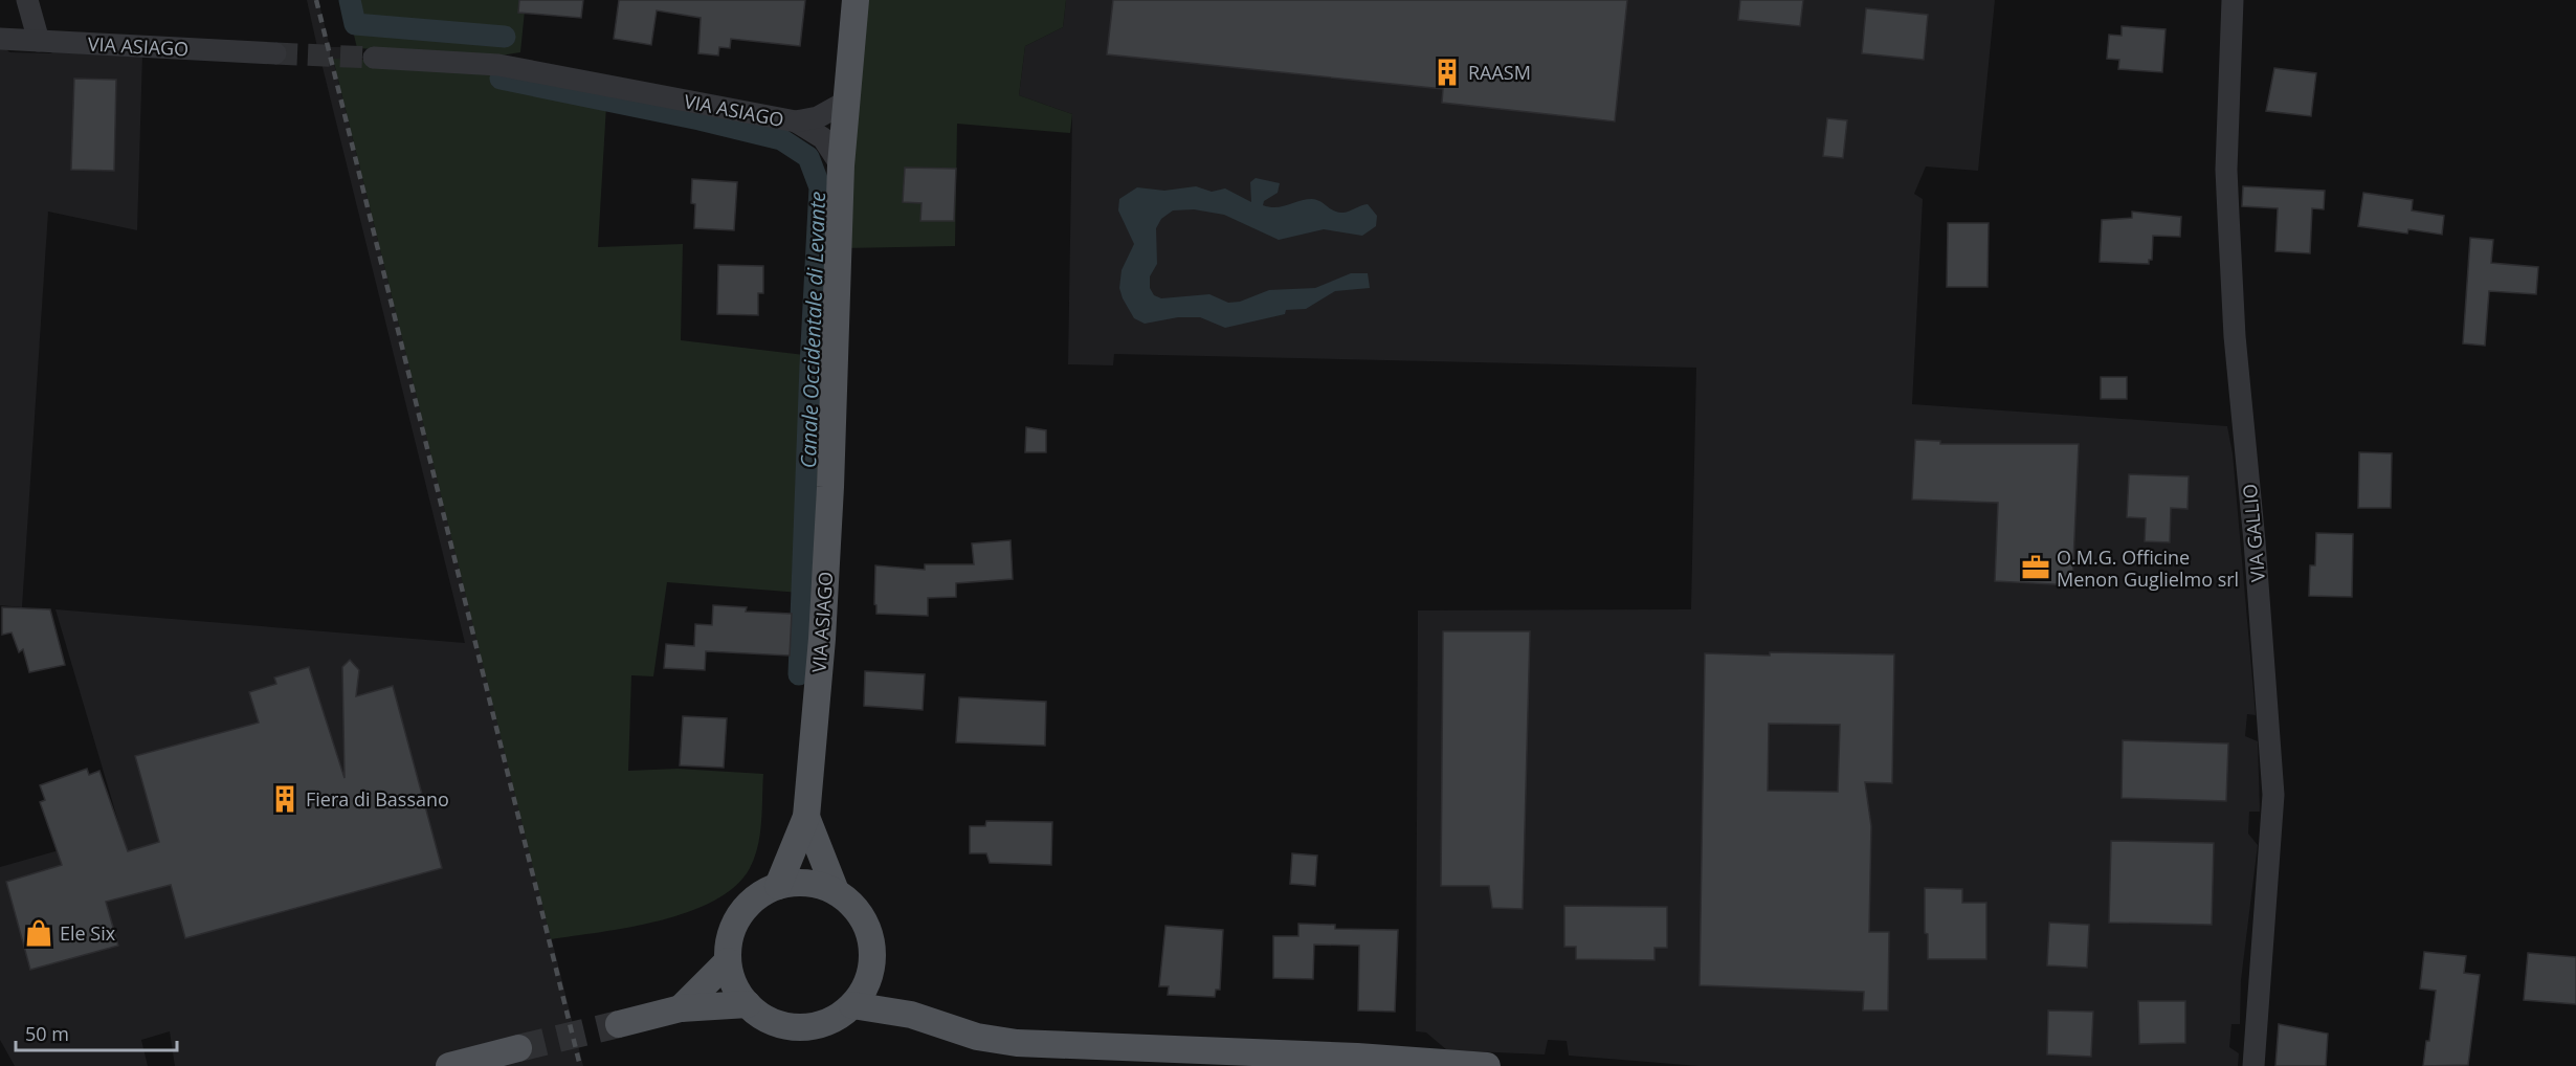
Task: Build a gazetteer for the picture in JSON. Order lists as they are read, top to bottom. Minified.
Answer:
{"streets":{"main road":["VIA ASIAGO"],"street":["VIA GALLIO"]},"water":["Canale Occidentale di Levante"],"places":{"building":["RAASM","Fiera di Bassano"],"office":["O.M.G. Officine Menon Guglielmo srl"],"shop":["Ele Six"]},"scale_bar":"50 m"}
